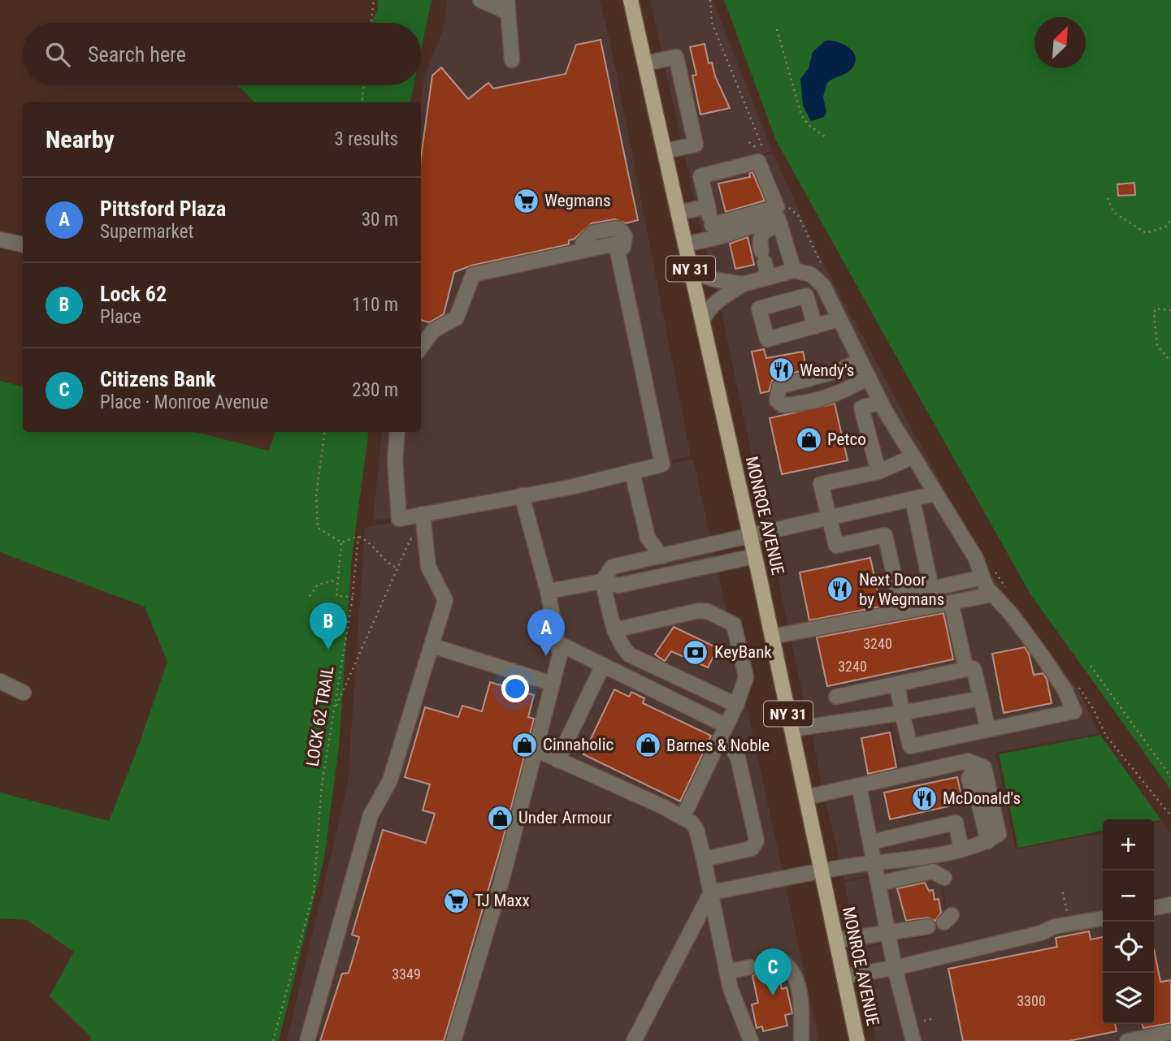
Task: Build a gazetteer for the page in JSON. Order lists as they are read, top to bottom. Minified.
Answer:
{"streets":{"main road":["NY 31","MONROE AVENUE"],"path":["LOCK 62 TRAIL"]},"places":{"supermarket":["Wegmans","TJ Maxx"],"restaurant":["Wendy's","Next Door by Wegmans","McDonald's"],"shop":["Petco","Cinnaholic","Barnes & Noble","Under Armour"],"bank":["KeyBank"]},"house_numbers":["3240","3240","3349","3300"],"north":"top right","page":{"search":"Search here","heading":["Nearby","3 results"],"list":[{"mark":"A","name":"Pittsford Plaza","note":"Supermarket","value":"30 m"},{"mark":"B","name":"Lock 62","note":"Place","value":"110 m"},{"mark":"C","name":"Citizens Bank","note":"Place · Monroe Avenue","value":"230 m"}],"pins":["B","A","C"],"map_buttons":["+","−"]}}
